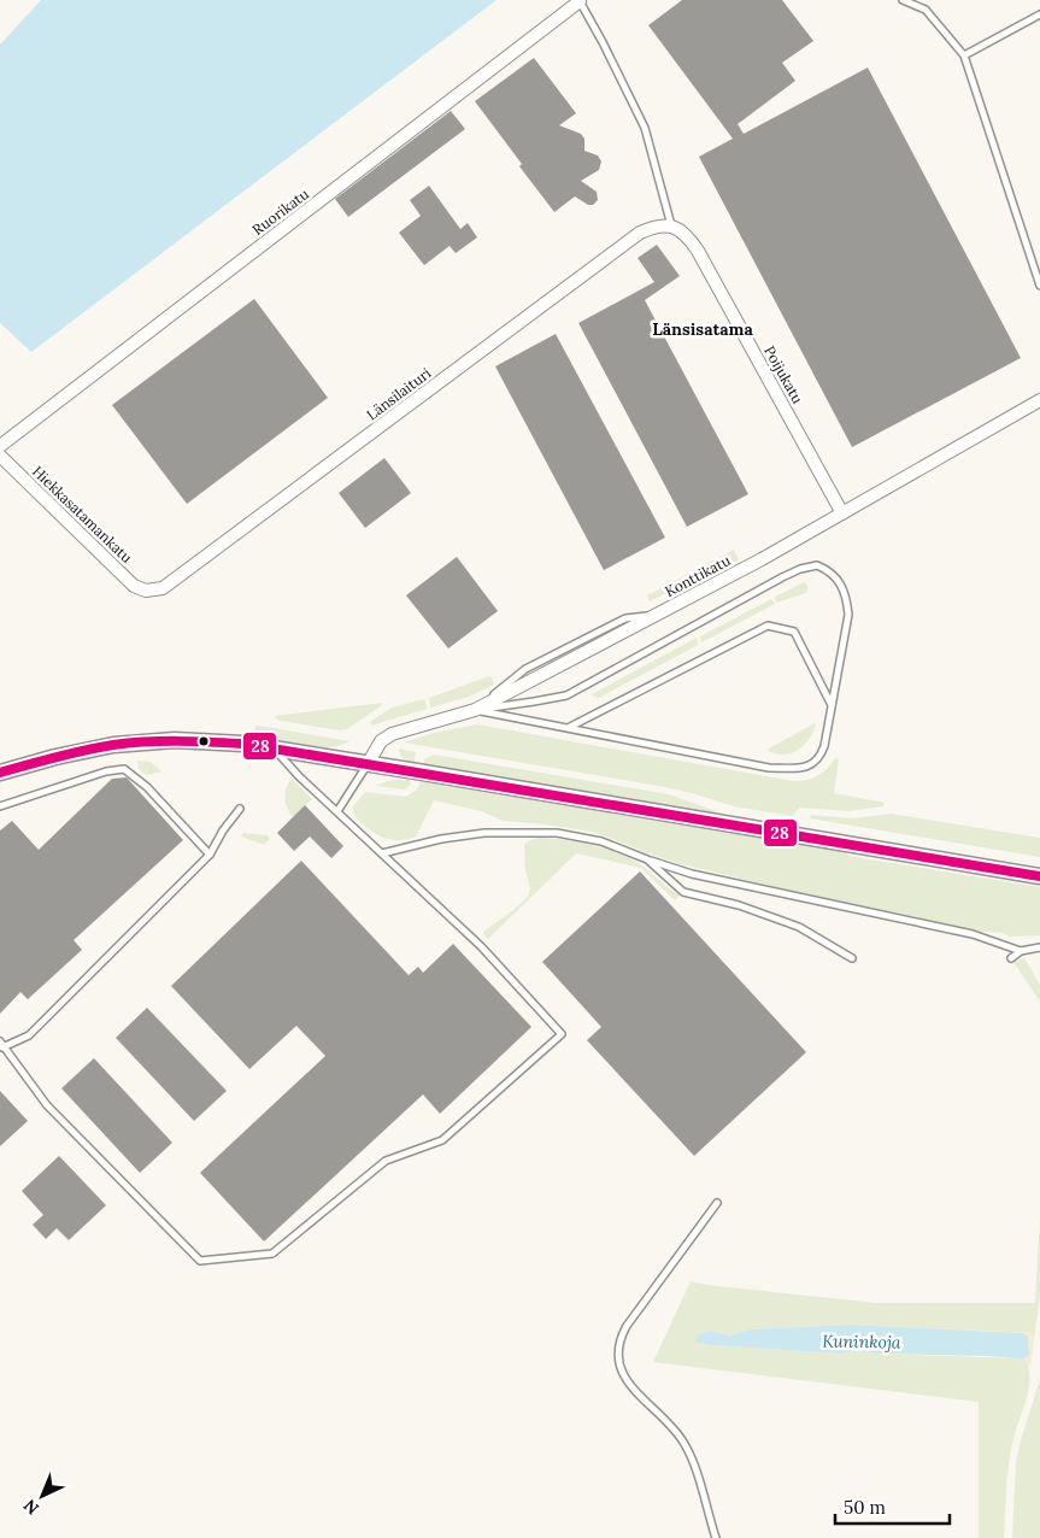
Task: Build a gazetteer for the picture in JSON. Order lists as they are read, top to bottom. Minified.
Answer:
{"streets":{"street":["Ruorikatu","Poijukatu","Länsilaituri","Hiekkasatamankatu","Konttikatu"]},"crossings":[["Poijukatu","Länsilaituri"],["Poijukatu","Konttikatu"],["Länsilaituri","Hiekkasatamankatu"]],"districts":["Länsisatama"],"water":["Kuninkoja"],"lines":["transit line 28"],"scale_bar":"50 m","north":"bottom left"}
